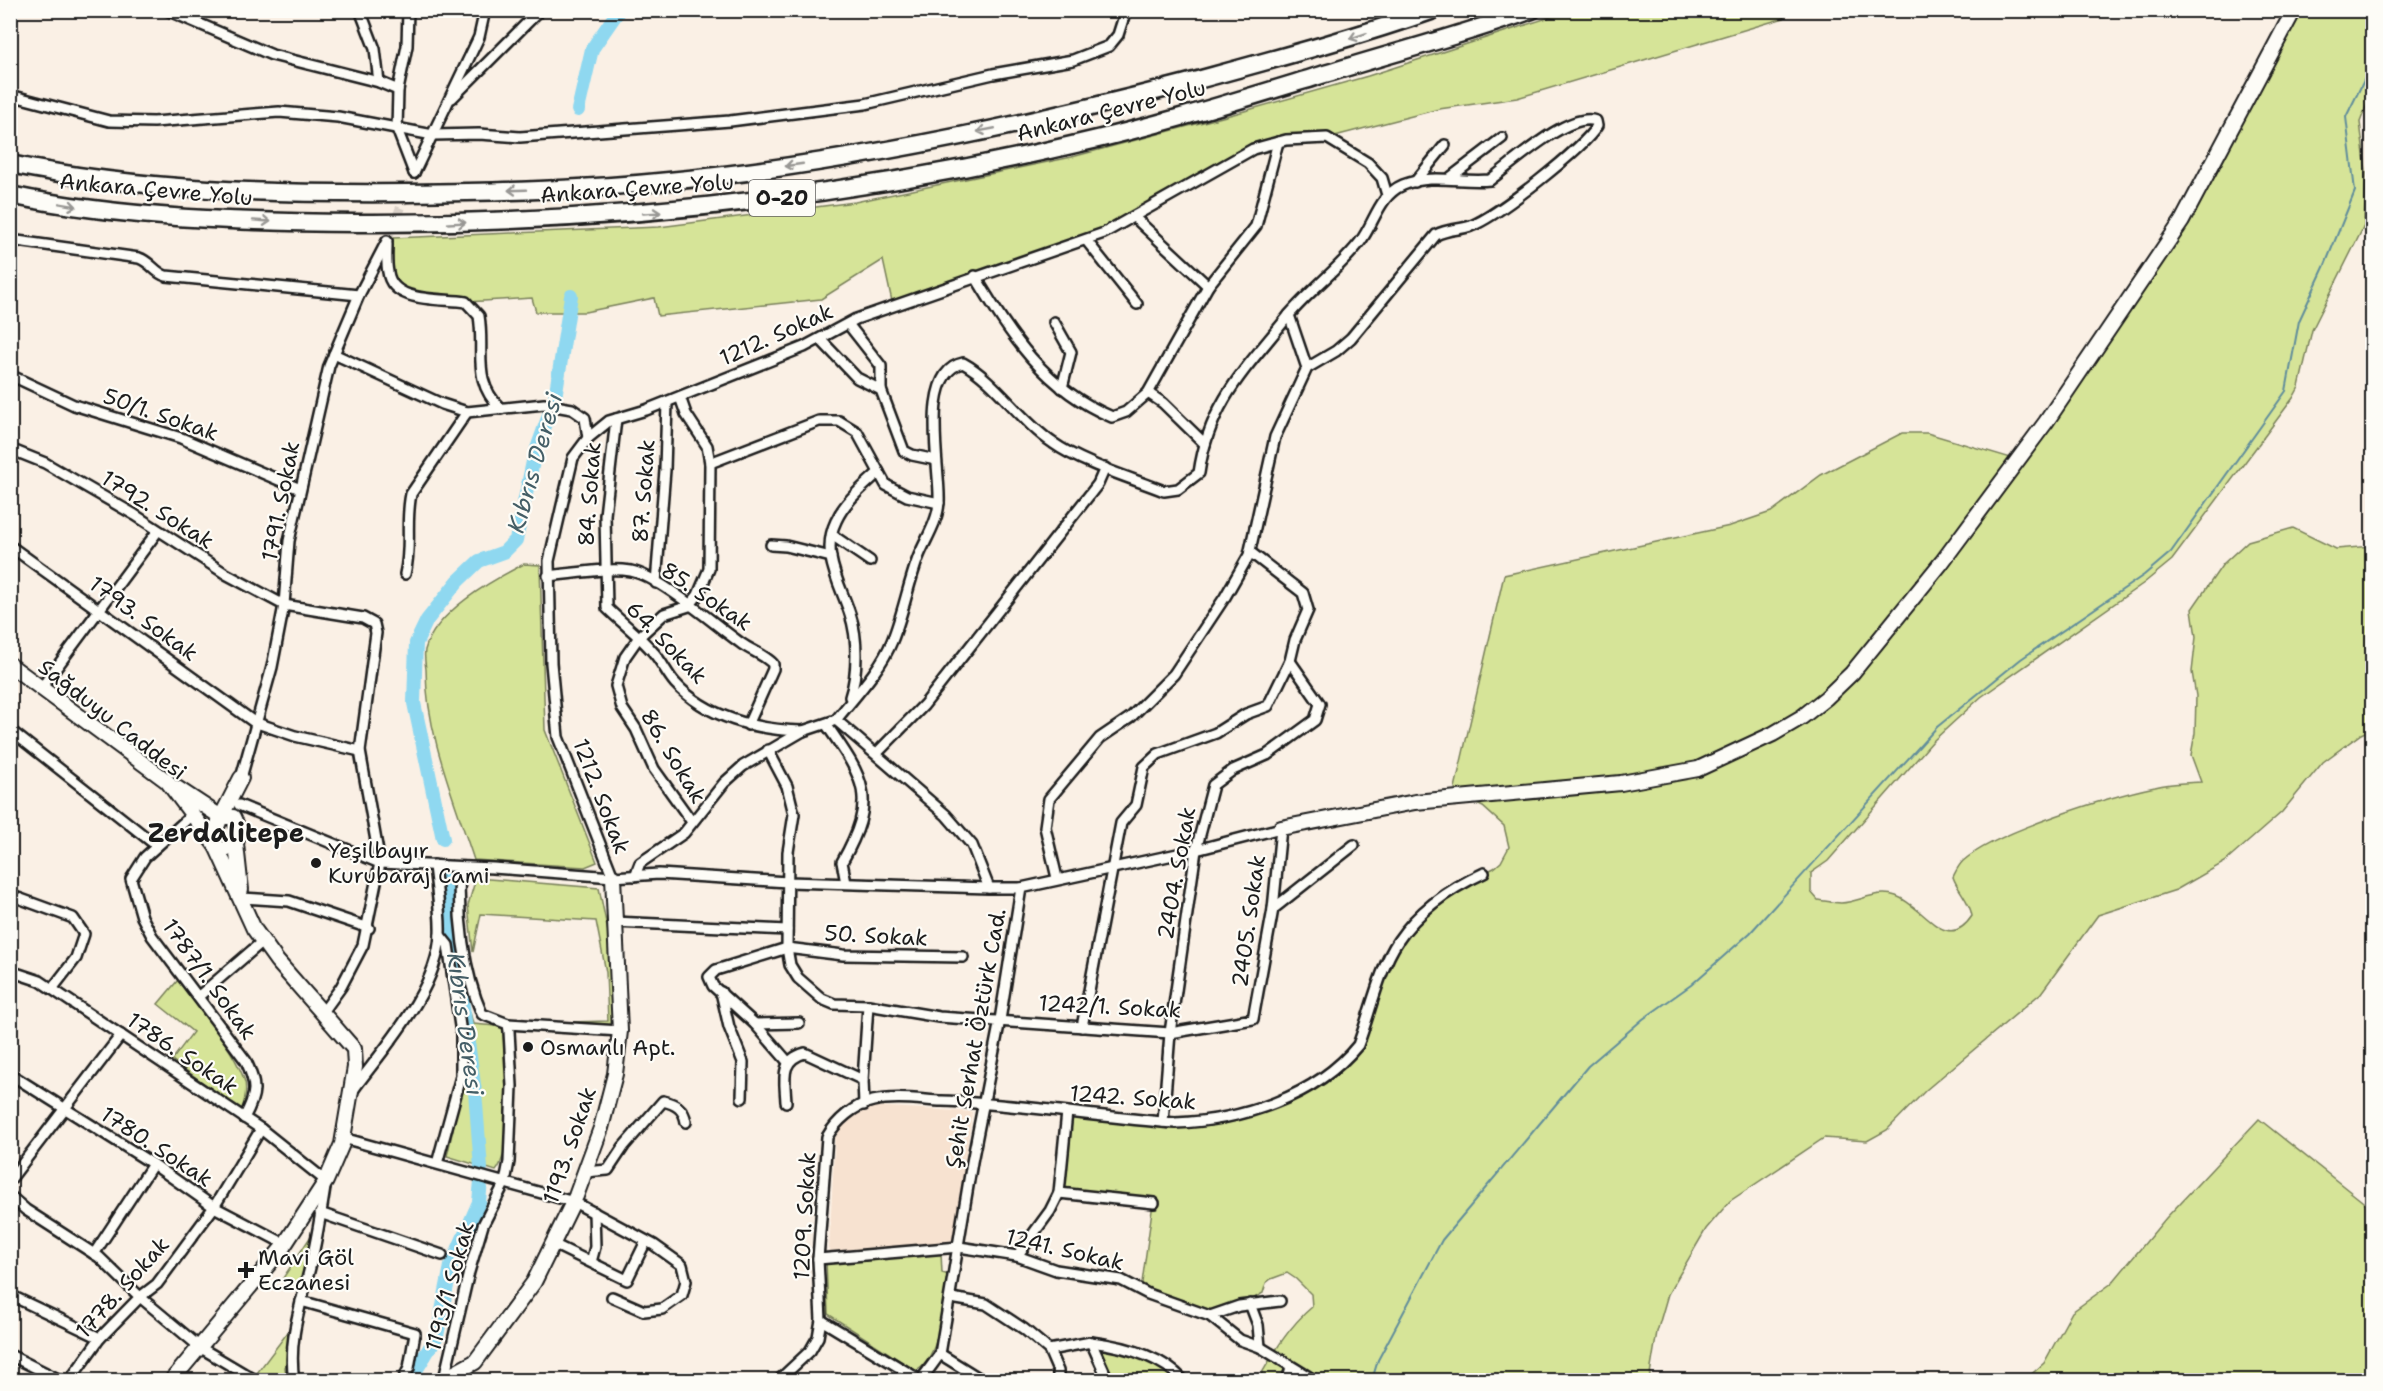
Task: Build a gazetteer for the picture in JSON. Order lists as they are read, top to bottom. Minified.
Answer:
{"streets":{"highway":["Ankara Çevre Yolu","O-20"],"street":["1212. Sokak","50/1. Sokak","87. Sokak","84. Sokak","1791. Sokak","1792. Sokak","85. Sokak","1793. Sokak","64. Sokak","Sağduyu Caddesi","86. Sokak","2404. Sokak","2405. Sokak","50. Sokak","1787/1. Sokak","1242/1. Sokak","Şehit Serhat Öztürk Cad.","1786. Sokak","1242. Sokak","1193. Sokak","1780. Sokak","1209. Sokak","1241. Sokak","1193/1 Sokak","1778. Sokak"]},"crossings":[["1212. Sokak","87. Sokak"],["1212. Sokak","84. Sokak"],["1212. Sokak","85. Sokak"],["1212. Sokak","Şehit Serhat Öztürk Cad."],["1212. Sokak","1193. Sokak"],["50/1. Sokak","1791. Sokak"],["87. Sokak","85. Sokak"],["84. Sokak","85. Sokak"],["84. Sokak","64. Sokak"],["1791. Sokak","1792. Sokak"],["1791. Sokak","1793. Sokak"],["85. Sokak","64. Sokak"],["85. Sokak","86. Sokak"],["64. Sokak","86. Sokak"],["Sağduyu Caddesi","1787/1. Sokak"],["Sağduyu Caddesi","1786. Sokak"],["Sağduyu Caddesi","1780. Sokak"],["2404. Sokak","1242/1. Sokak"],["2404. Sokak","1242. Sokak"],["2405. Sokak","1242/1. Sokak"],["50. Sokak","1242/1. Sokak"],["1787/1. Sokak","1786. Sokak"],["1242/1. Sokak","Şehit Serhat Öztürk Cad."],["Şehit Serhat Öztürk Cad.","1242. Sokak"],["Şehit Serhat Öztürk Cad.","1193. Sokak"],["Şehit Serhat Öztürk Cad.","1209. Sokak"],["Şehit Serhat Öztürk Cad.","1241. Sokak"],["1786. Sokak","1778. Sokak"],["1242. Sokak","1209. Sokak"],["1193. Sokak","1193/1 Sokak"],["1780. Sokak","1778. Sokak"],["1209. Sokak","1241. Sokak"]],"districts":["Zerdalitepe"],"water":["Kıbrıs Deresi"],"places":{"other":["Yeşilbayır Kurubaraj Cami","Osmanlı Apt."],"health":["Mavi Göl Eczanesi"]}}
